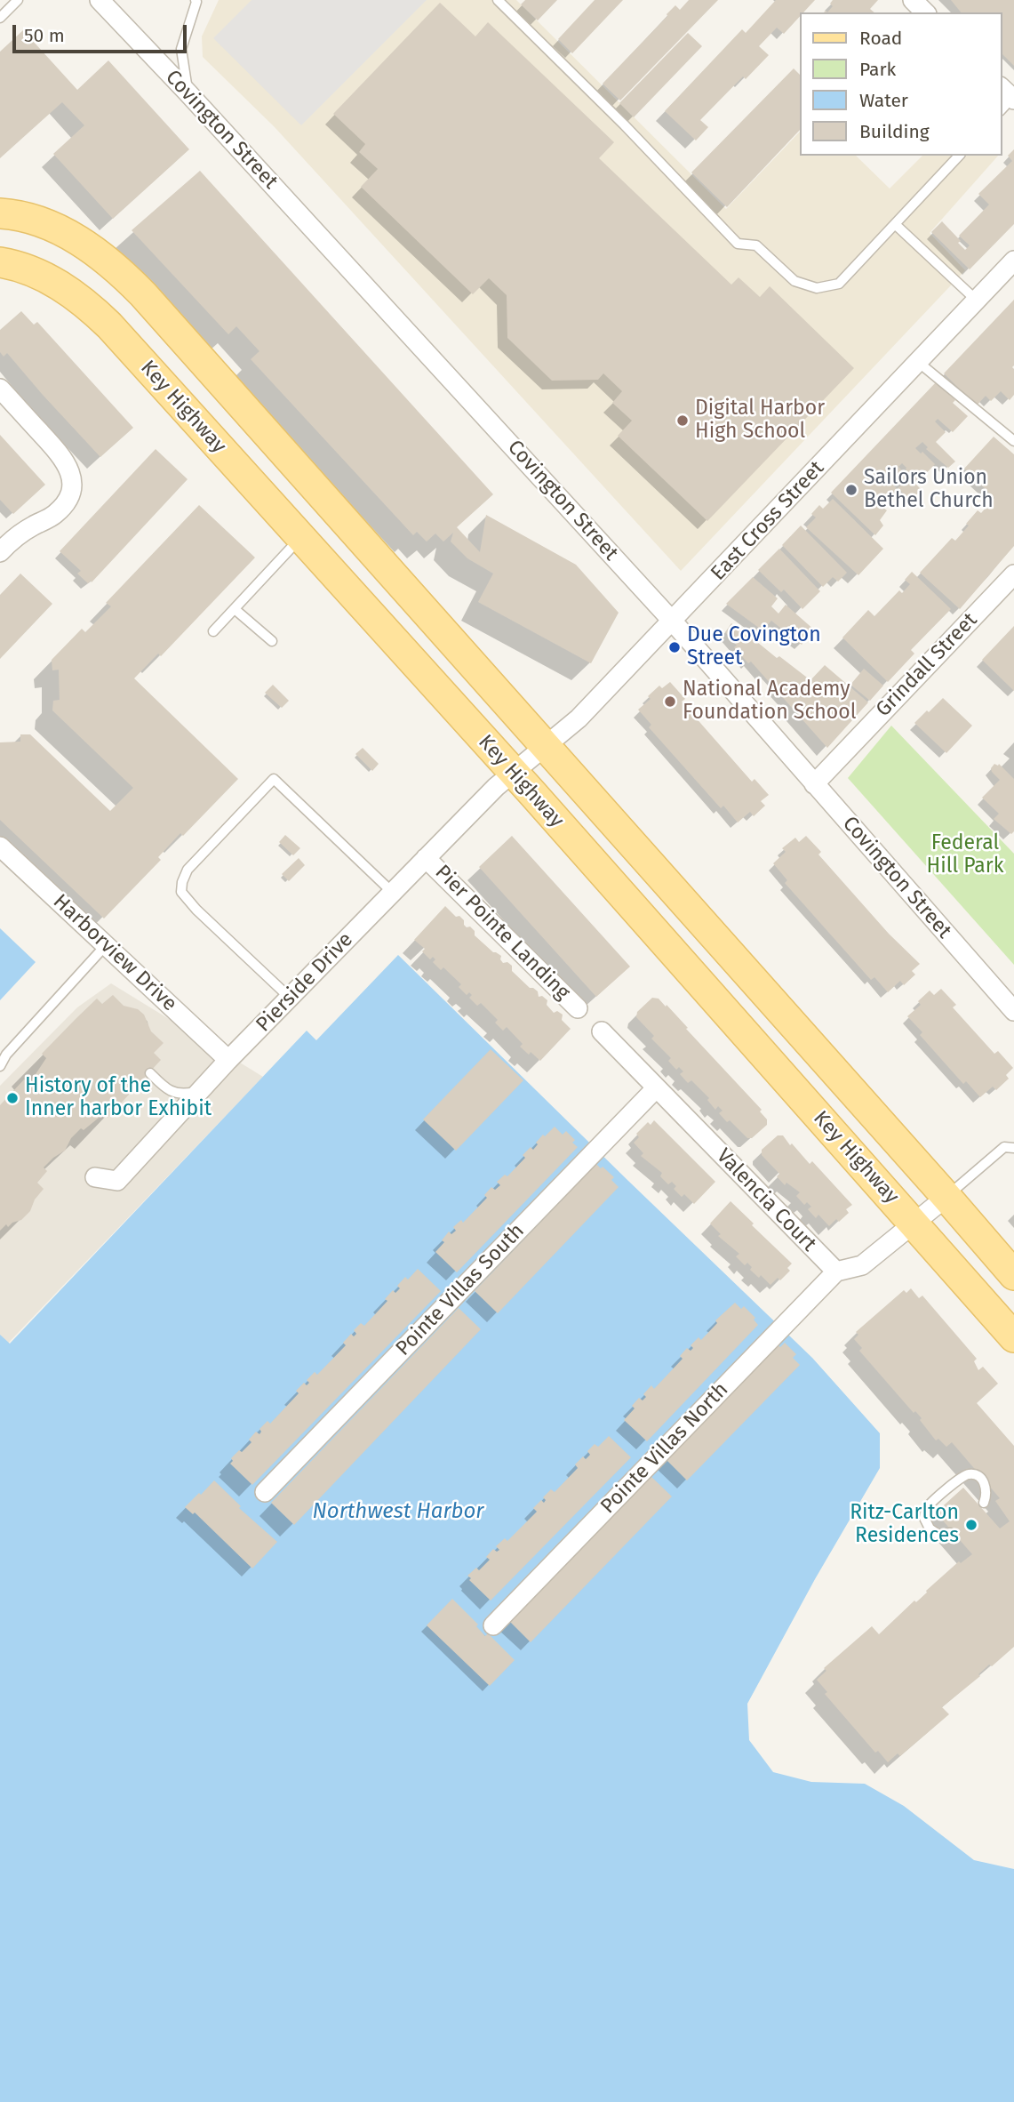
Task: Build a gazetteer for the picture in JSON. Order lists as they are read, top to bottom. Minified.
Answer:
{"streets":{"main road":["Key Highway"],"street":["Covington Street","East Cross Street","Grindall Street","Pier Pointe Landing","Harborview Drive","Pierside Drive","Valencia Court","Pointe Villas South","Pointe Villas North"]},"crossings":[["Covington Street","East Cross Street"],["Covington Street","Grindall Street"],["Key Highway","East Cross Street"],["Key Highway","Pierside Drive"],["East Cross Street","Pierside Drive"],["Pier Pointe Landing","Pierside Drive"],["Harborview Drive","Pierside Drive"],["Valencia Court","Pointe Villas South"],["Valencia Court","Pointe Villas North"]],"water":["Northwest Harbor"],"parks":["Federal Hill Park"],"places":["Digital Harbor High School","Sailors Union Bethel Church","Due Covington Street","National Academy Foundation School","History of the Inner harbor Exhibit","Ritz-Carlton Residences"],"legend":["Road","Park","Water","Building"],"scale_bar":"50 m"}
